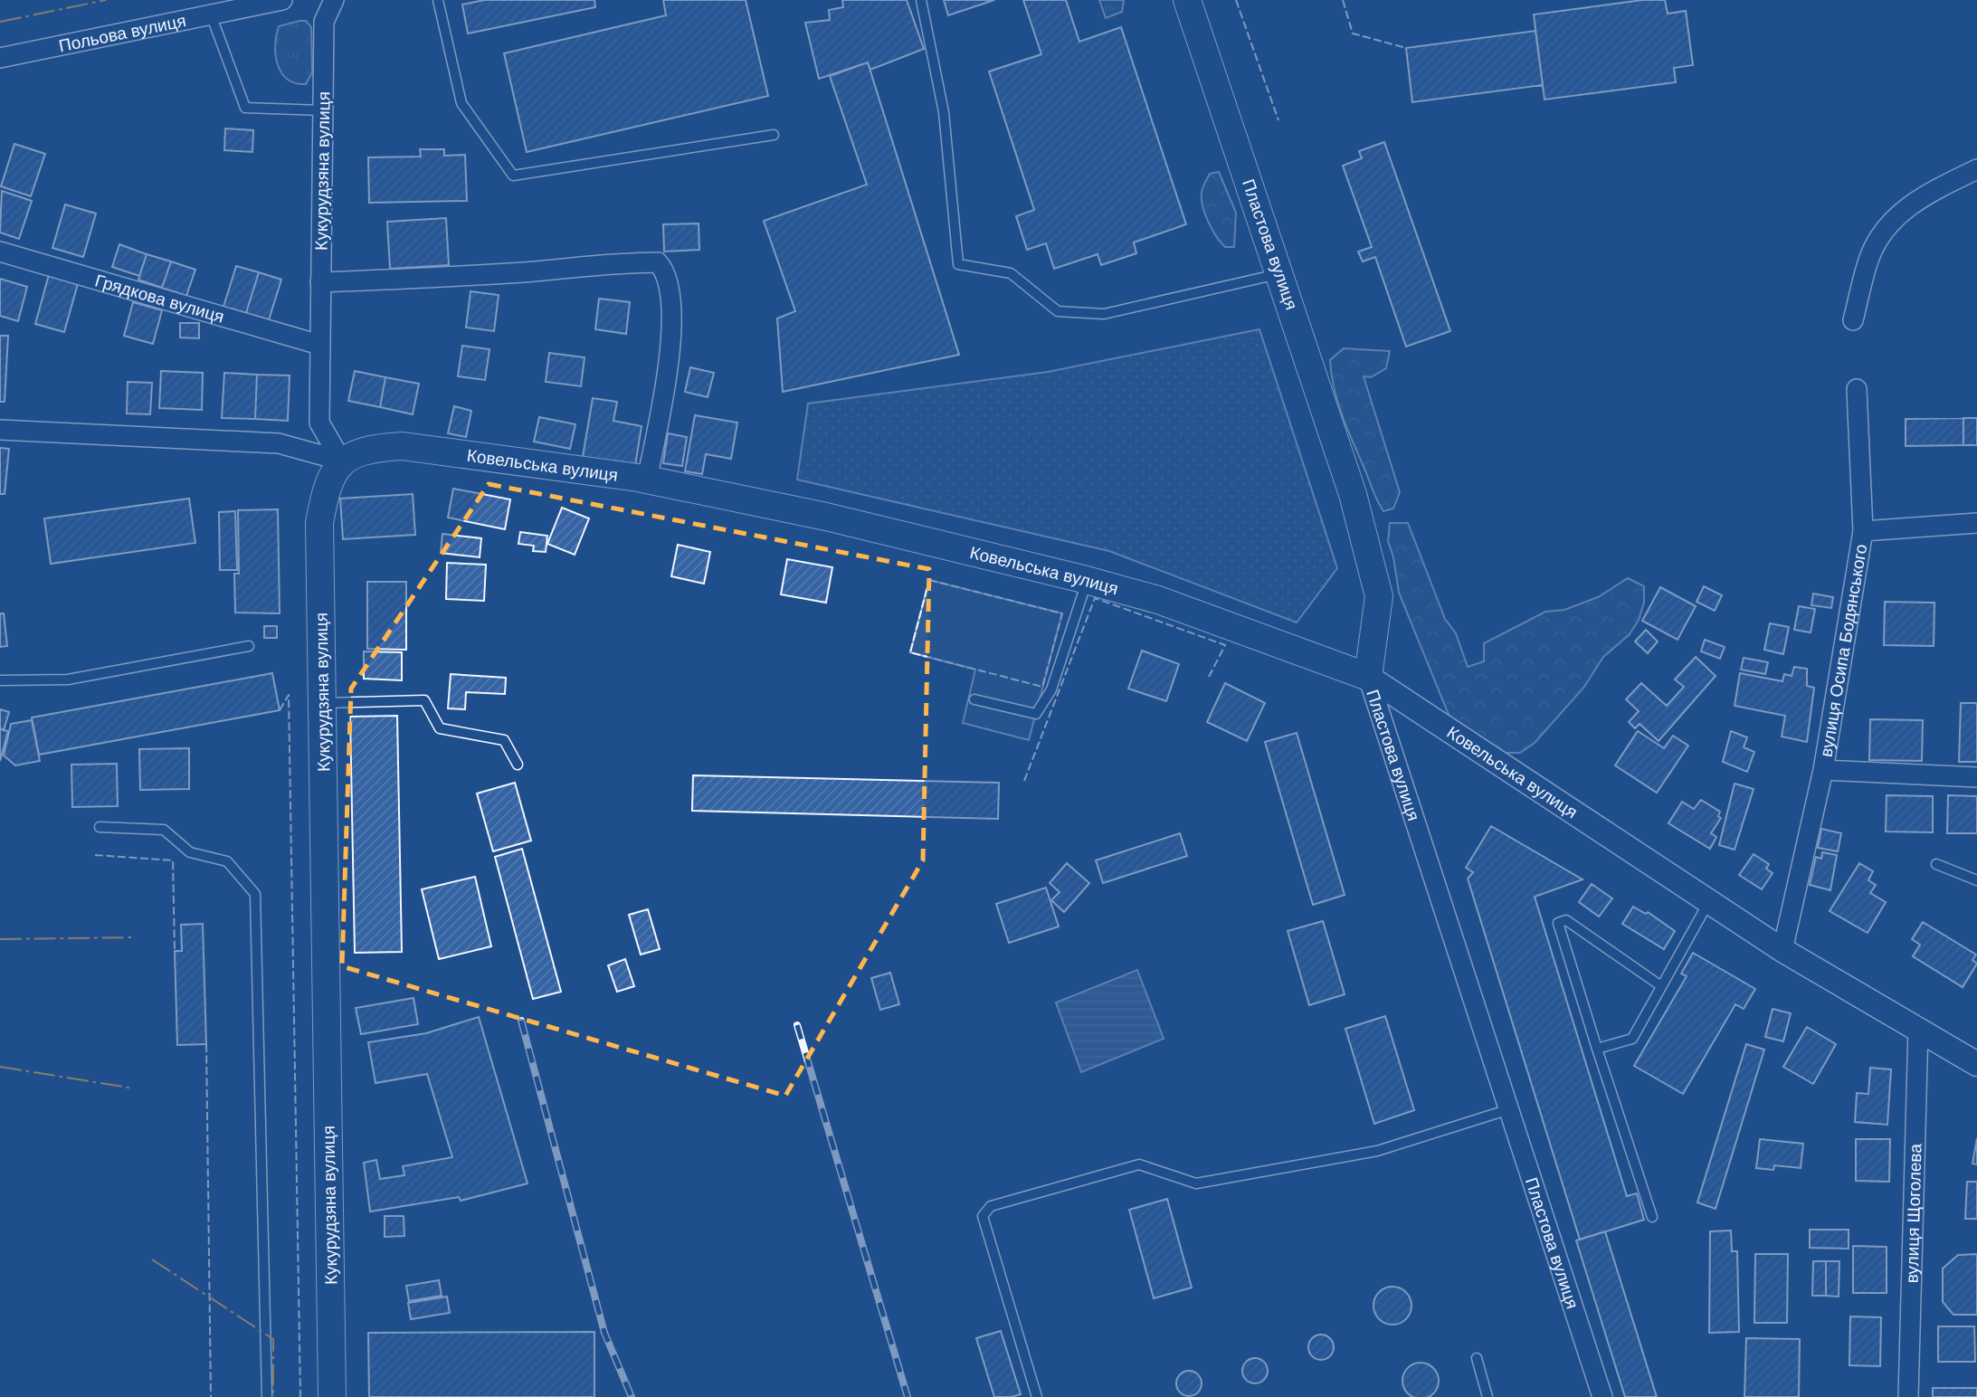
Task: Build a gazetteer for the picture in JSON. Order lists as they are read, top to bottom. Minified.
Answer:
{"streets":{"main road":["Кукурудзяна вулиця","Пластова вулиця","Ковельська вулиця"],"street":["Польова вулиця","Грядкова вулиця","вулиця Осипа Бодянського","вулиця Щоголева"]},"crossings":[["Кукурудзяна вулиця","Грядкова вулиця"],["Кукурудзяна вулиця","Ковельська вулиця"],["Пластова вулиця","Ковельська вулиця"],["Ковельська вулиця","вулиця Осипа Бодянського"],["Ковельська вулиця","вулиця Щоголева"]]}
